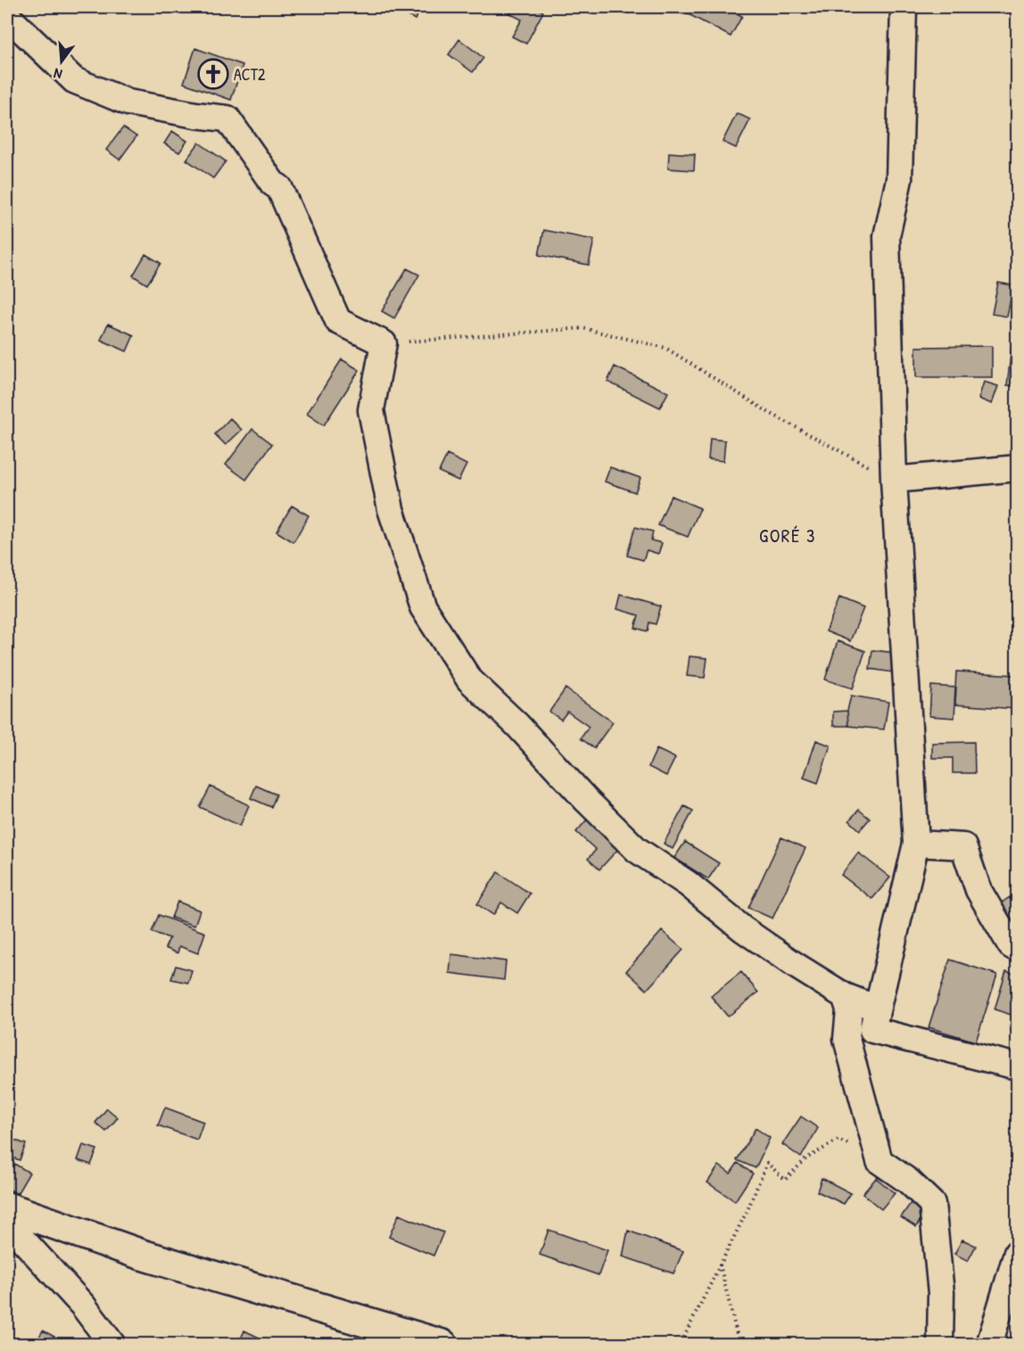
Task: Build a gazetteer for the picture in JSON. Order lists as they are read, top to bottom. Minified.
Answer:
{"districts":["GORÉ 3"],"places":{"church":["ACT2"]},"north":"bottom"}
